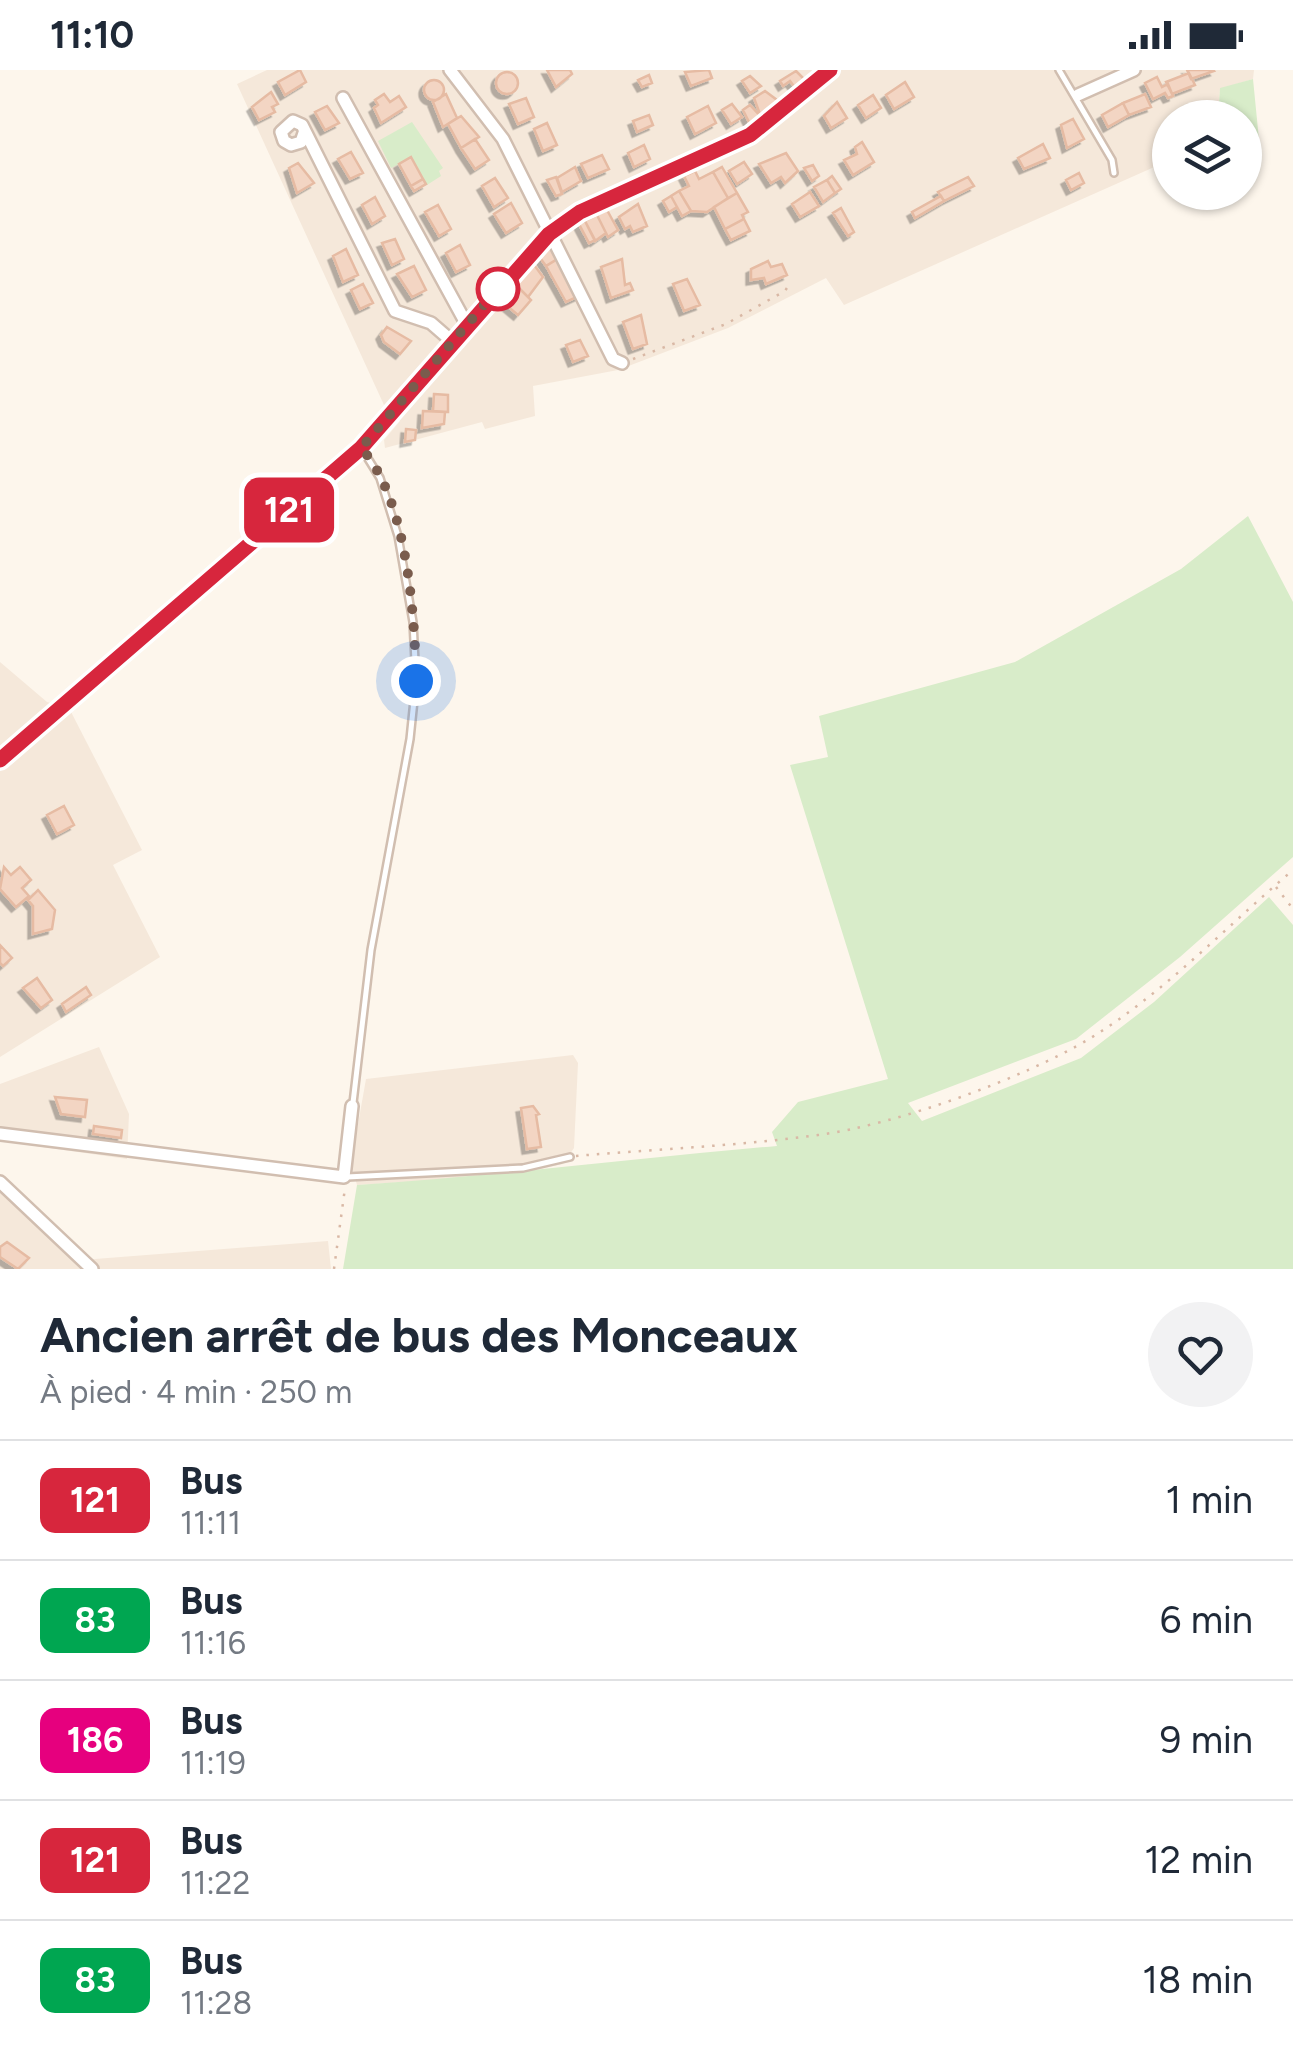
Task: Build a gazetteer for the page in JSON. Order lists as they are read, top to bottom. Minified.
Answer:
{"lines":["bus line 121"],"page":{"status":"11:10","on_map":"121","heading":["Ancien arrêt de bus des Monceaux","À pied · 4 min · 250 m"],"list":[{"mark":"121","name":"Bus","note":"11:11","value":"1 min"},{"mark":"83","name":"Bus","note":"11:16","value":"6 min"},{"mark":"186","name":"Bus","note":"11:19","value":"9 min"},{"mark":"121","name":"Bus","note":"11:22","value":"12 min"},{"mark":"83","name":"Bus","note":"11:28","value":"18 min"}]}}
